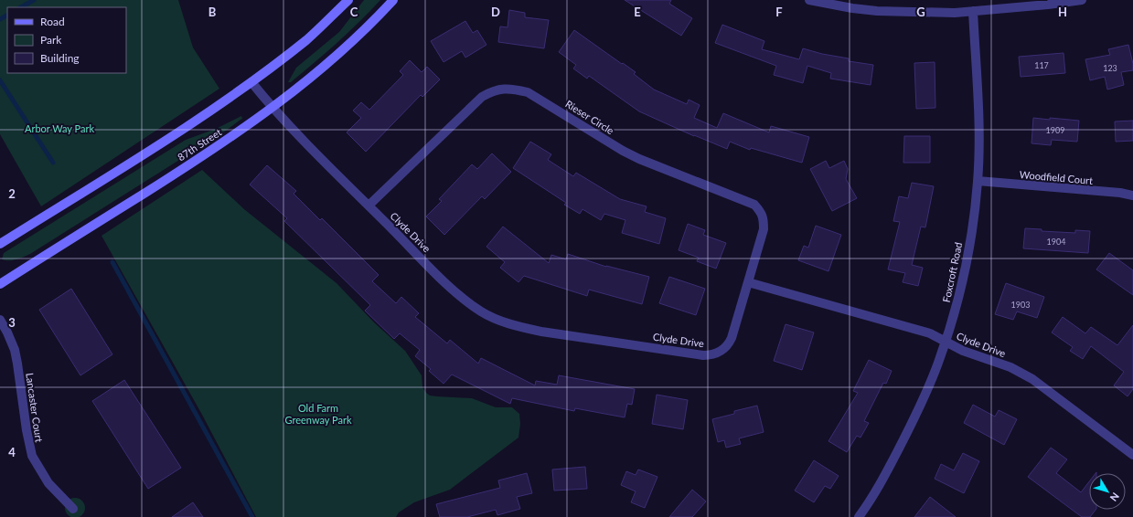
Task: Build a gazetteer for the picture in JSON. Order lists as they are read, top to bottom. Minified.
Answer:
{"streets":{"street":["Rieser Circle","87th Street","Woodfield Court","Clyde Drive","Foxcroft Road","Lancaster Court"]},"crossings":[["Rieser Circle","Clyde Drive"],["87th Street","Clyde Drive"],["Woodfield Court","Foxcroft Road"],["Clyde Drive","Foxcroft Road"]],"parks":["Arbor Way Park","Old Farm Greenway Park"],"house_numbers":["117","123","1909","1904","1903"],"legend":["Road","Park","Building"],"north":"bottom right","grid":{"columns":["B","C","D","E","F","G","H"],"rows":["2","3","4"]}}
